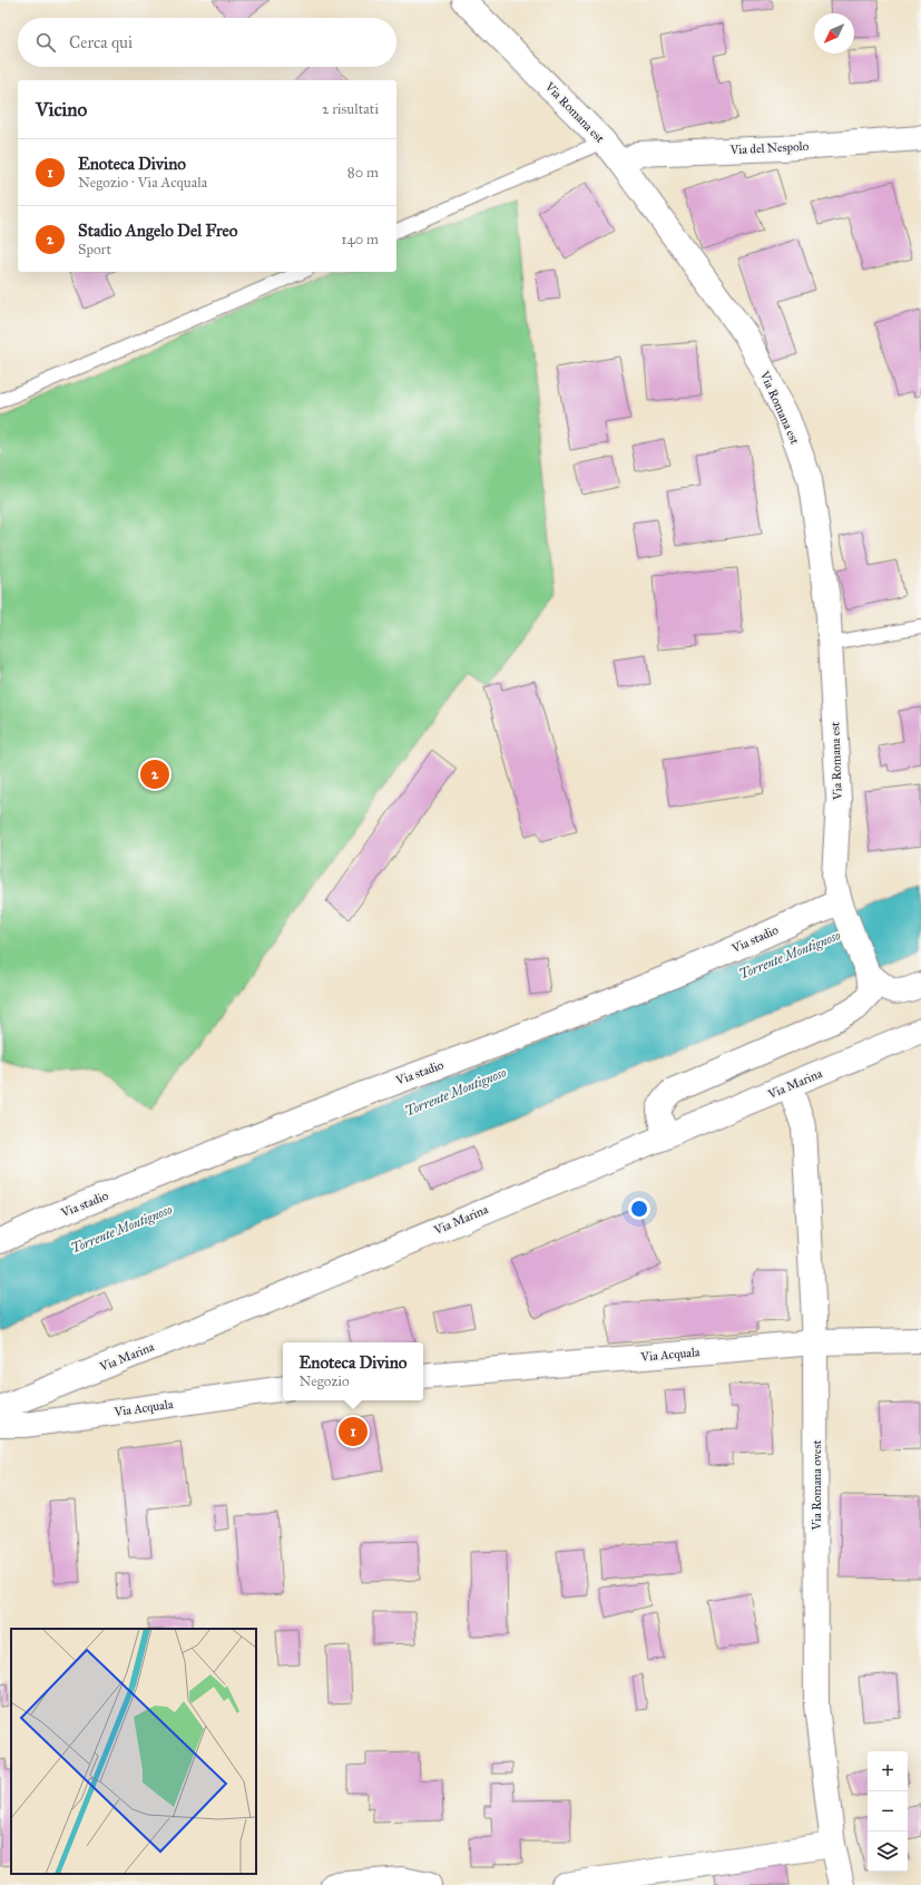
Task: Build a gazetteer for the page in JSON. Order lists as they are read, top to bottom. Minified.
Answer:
{"streets":{"street":["Via Romana est","Via del Nespolo","Via stadio","Via Marina","Via Acquala","Via Romana ovest"]},"crossings":[["Via Romana est","Via del Nespolo"],["Via Romana est","Via stadio"],["Via Marina","Via Romana ovest"],["Via Acquala","Via Romana ovest"]],"water":["Torrente Montignoso"],"north":"bottom left","page":{"search":"Cerca qui","heading":["Vicino","2 risultati"],"list":[{"mark":"1","name":"Enoteca Divino","note":"Negozio · Via Acquala","value":"80 m"},{"mark":"2","name":"Stadio Angelo Del Freo","note":"Sport","value":"140 m"}],"pins":["2","1"],"popup":["Enoteca Divino","Negozio"],"map_buttons":["+","−"]}}
